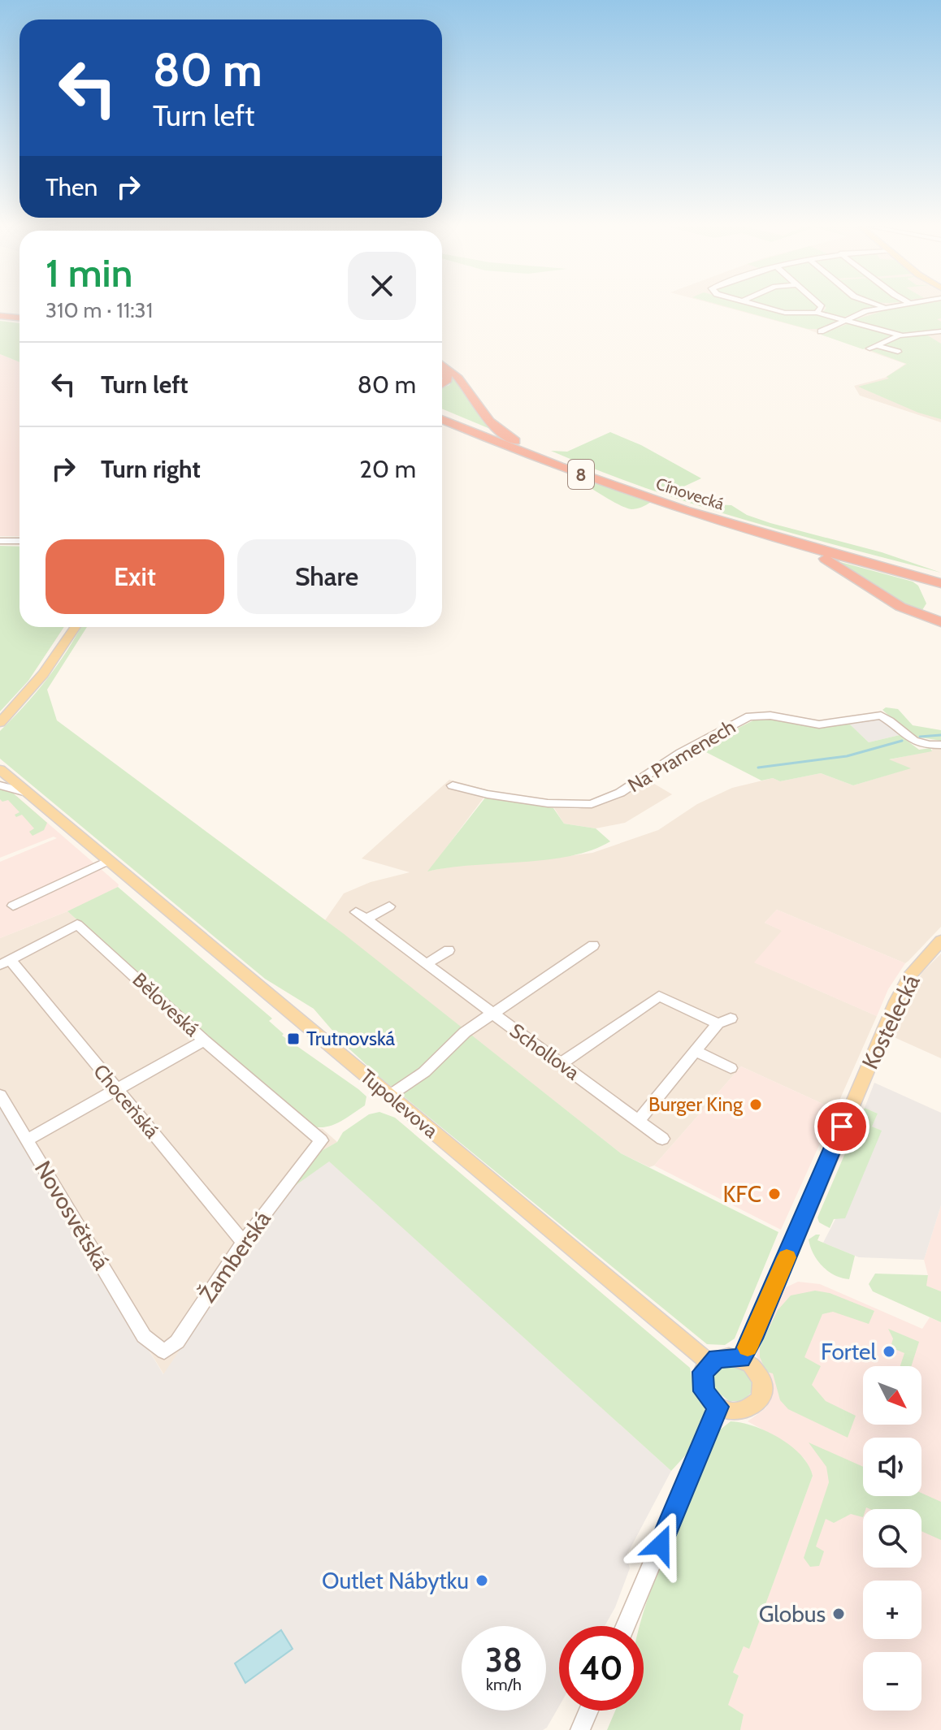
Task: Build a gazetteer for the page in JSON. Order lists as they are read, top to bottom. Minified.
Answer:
{"streets":{"highway":["8","Cínovecká"],"main road":["Kostelecká","Tupolevova"],"street":["Na Pramenech","Běloveská","Schollova","Choceňská","Novosvětská","Žamberská"]},"crossings":[["Běloveská","Choceňská"],["Běloveská","Žamberská"],["Kostelecká","Tupolevova"],["Choceňská","Žamberská"],["Novosvětská","Žamberská"]],"places":{"transit":["Trutnovská"],"other":["Burger King","KFC","Fortel","Outlet Nábytku","Globus"]},"north":"bottom right","page":{"turn":["80 m","Turn left"],"then":"Then","heading":["1 min","310 m · 11:31"],"list":[{"name":"Turn left","value":"80 m"},{"name":"Turn right","value":"20 m"}],"buttons":["Exit","Share"],"map_buttons":["+","−"],"speed":"38 km/h","limit":"40"}}
